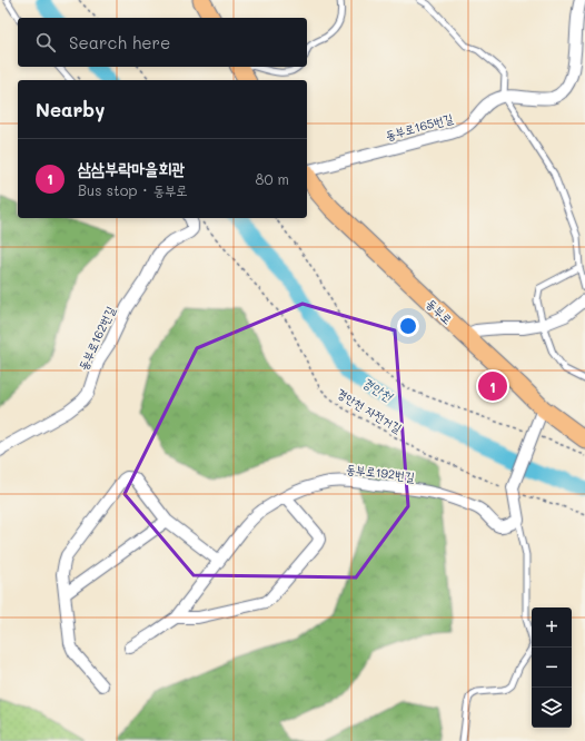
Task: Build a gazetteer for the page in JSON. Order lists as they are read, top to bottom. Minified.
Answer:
{"streets":{"main road":["동부로"],"street":["동부로165번길","동부로162번길","동부로192번길"],"path":["경안천 자전거길"]},"water":["경안천"],"page":{"search":"Search here","heading":"Nearby","list":[{"mark":"1","name":"삼삼부락마을회관","note":"Bus stop · 동부로","value":"80 m"}],"pins":"1","map_buttons":["+","−"]}}
